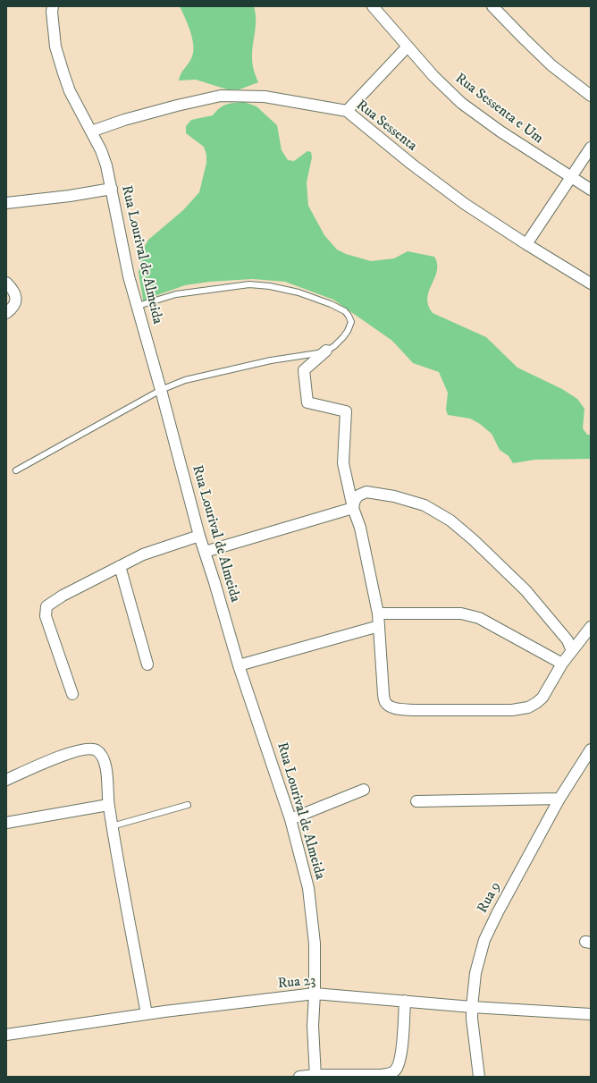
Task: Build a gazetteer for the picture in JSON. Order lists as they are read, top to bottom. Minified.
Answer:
{"streets":{"street":["Rua Sessenta e Um","Rua Sessenta","Rua Lourival de Almeida","Rua 9","Rua 23"]},"crossings":[["Rua Sessenta","Rua Lourival de Almeida"],["Rua Lourival de Almeida","Rua 23"],["Rua 9","Rua 23"]]}
